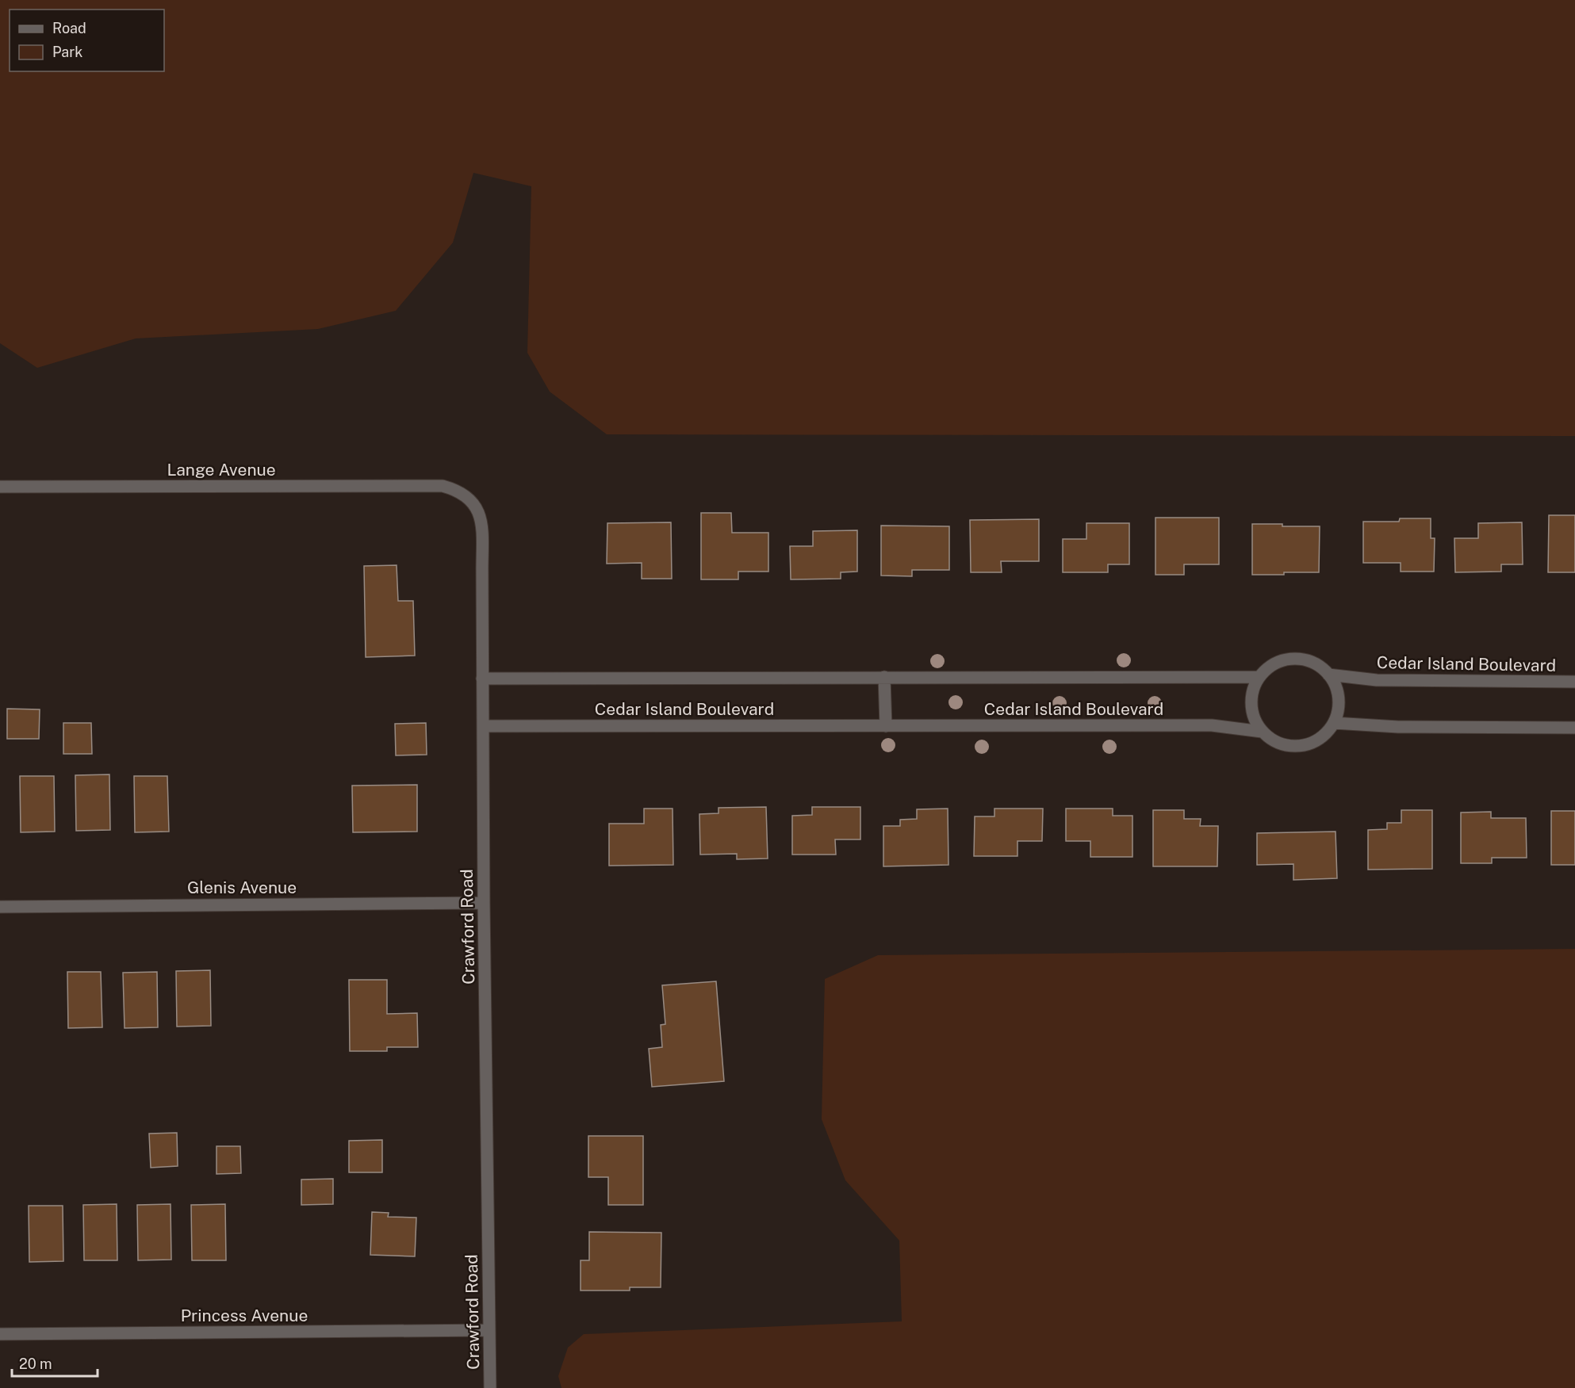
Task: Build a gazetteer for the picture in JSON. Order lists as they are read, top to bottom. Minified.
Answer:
{"streets":{"street":["Lange Avenue","Cedar Island Boulevard","Glenis Avenue","Crawford Road","Princess Avenue"]},"crossings":[["Lange Avenue","Crawford Road"],["Cedar Island Boulevard","Crawford Road"],["Glenis Avenue","Crawford Road"],["Crawford Road","Princess Avenue"]],"legend":["Road","Park"],"scale_bar":"20 m"}
